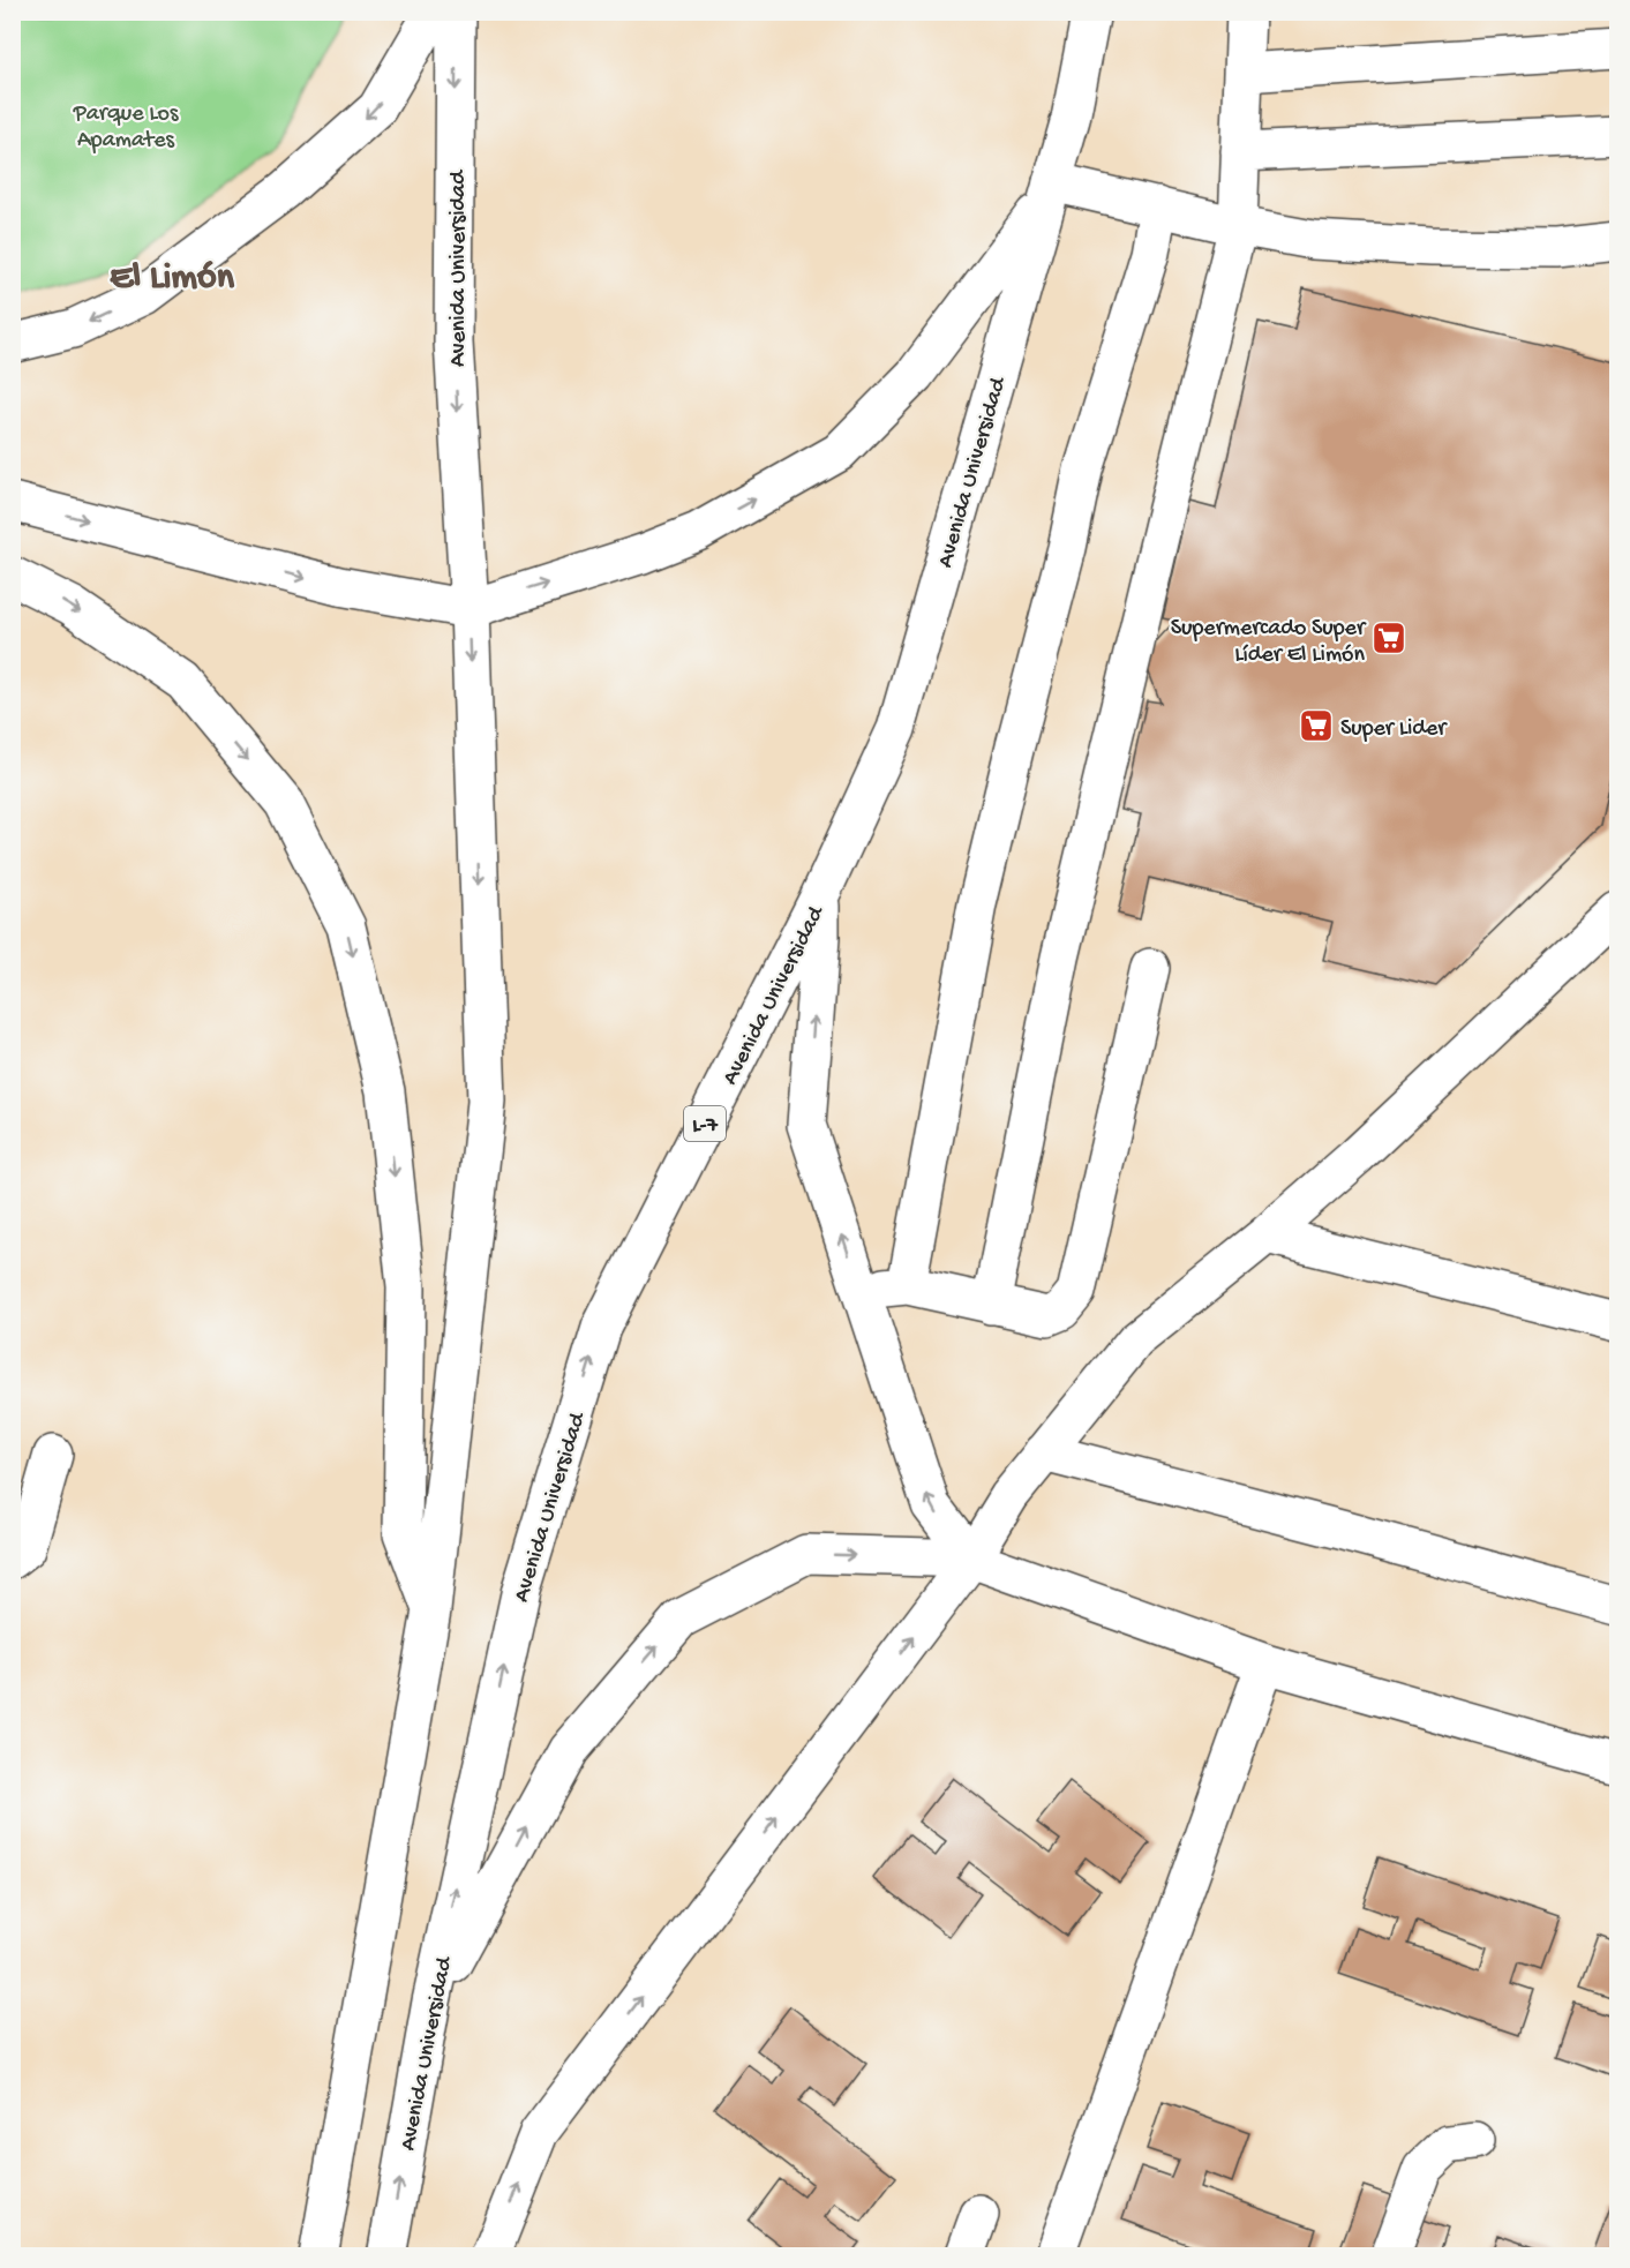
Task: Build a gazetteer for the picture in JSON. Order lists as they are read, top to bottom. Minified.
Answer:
{"streets":{"main road":["Avenida Universidad","L-7"]},"districts":["El Limón"],"parks":["Parque Los Apamates"],"places":{"supermarket":["Supermercado Super Líder El Limón","Super Lider"]}}
